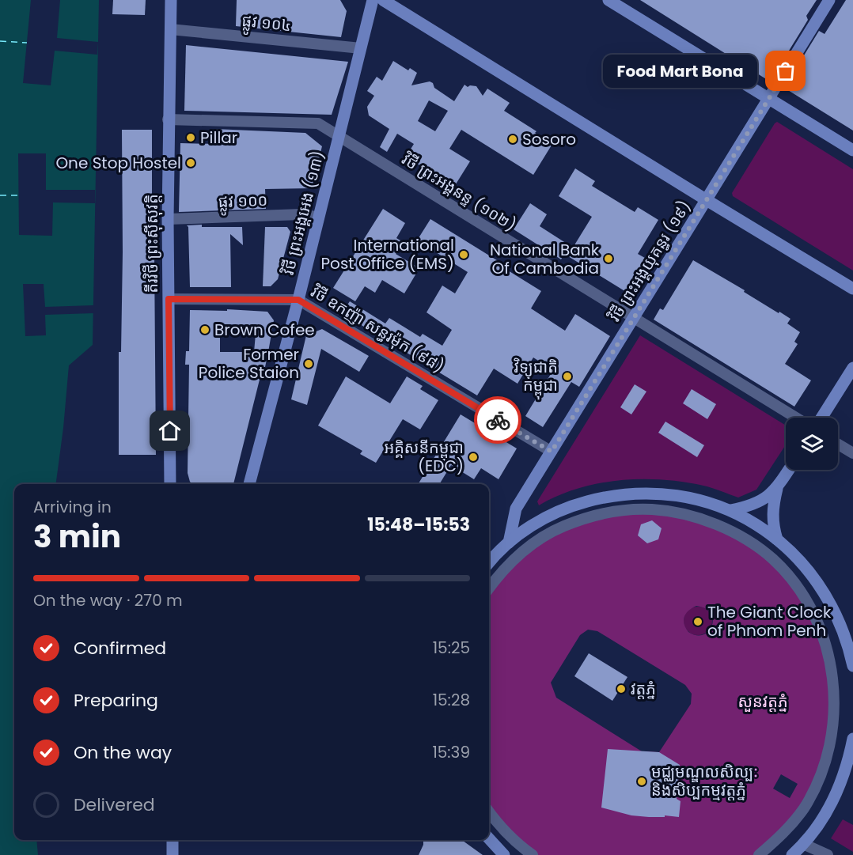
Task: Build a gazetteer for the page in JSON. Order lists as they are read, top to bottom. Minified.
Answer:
{"streets":{"street":["ផ្លូវ ១០៤","វិថី ព្រះអង្គនន្ទ (១០២)","ផ្លូវ ១០០","វិថី ព្រះអង្គអេង (១៣)","តីរវិថី ព្រះស៊ីសុវត្តិ","វិថី ព្រះអង្គយុគន្ធរ (១៩)","វិថី ឧកញ៉ា សន្ធរម៉ុក (៩៨)"]},"crossings":[["ផ្លូវ ១០៤","វិថី ព្រះអង្គអេង (១៣)"],["ផ្លូវ ១០៤","តីរវិថី ព្រះស៊ីសុវត្តិ"],["វិថី ព្រះអង្គនន្ទ (១០២)","វិថី ព្រះអង្គអេង (១៣)"],["វិថី ព្រះអង្គនន្ទ (១០២)","តីរវិថី ព្រះស៊ីសុវត្តិ"],["វិថី ព្រះអង្គនន្ទ (១០២)","វិថី ព្រះអង្គយុគន្ធរ (១៩)"],["ផ្លូវ ១០០","វិថី ព្រះអង្គអេង (១៣)"],["ផ្លូវ ១០០","តីរវិថី ព្រះស៊ីសុវត្តិ"],["វិថី ព្រះអង្គអេង (១៣)","វិថី ឧកញ៉ា សន្ធរម៉ុក (៩៨)"],["តីរវិថី ព្រះស៊ីសុវត្តិ","វិថី ឧកញ៉ា សន្ធរម៉ុក (៩៨)"],["វិថី ព្រះអង្គយុគន្ធរ (១៩)","វិថី ឧកញ៉ា សន្ធរម៉ុក (៩៨)"]],"parks":["សួនវត្ដភ្នំ"],"places":["Food Mart Bona","Pillar","Sosoro","One Stop Hostel","International Post Office (EMS)","National Bank Of Cambodia","Brown Cofee","Former Police Staion","វិទ្យុជាតិ កម្ពុជា","អគ្គិសនីកម្ពុជា (EDC)","The Giant Clock of Phnom Penh","វត្ដភ្នំ","មជ្ឈមណ្ឌលសិល្បៈ និងសិប្បកម្មវត្តភ្នំ"],"page":{"bubble":"Food Mart Bona","heading":["3 min","Arriving in","15:48–15:53"],"bar":"On the way · 270 m","list":[["Confirmed","15:25"],["Preparing","15:28"],["On the way","15:39"],"Delivered"]}}
